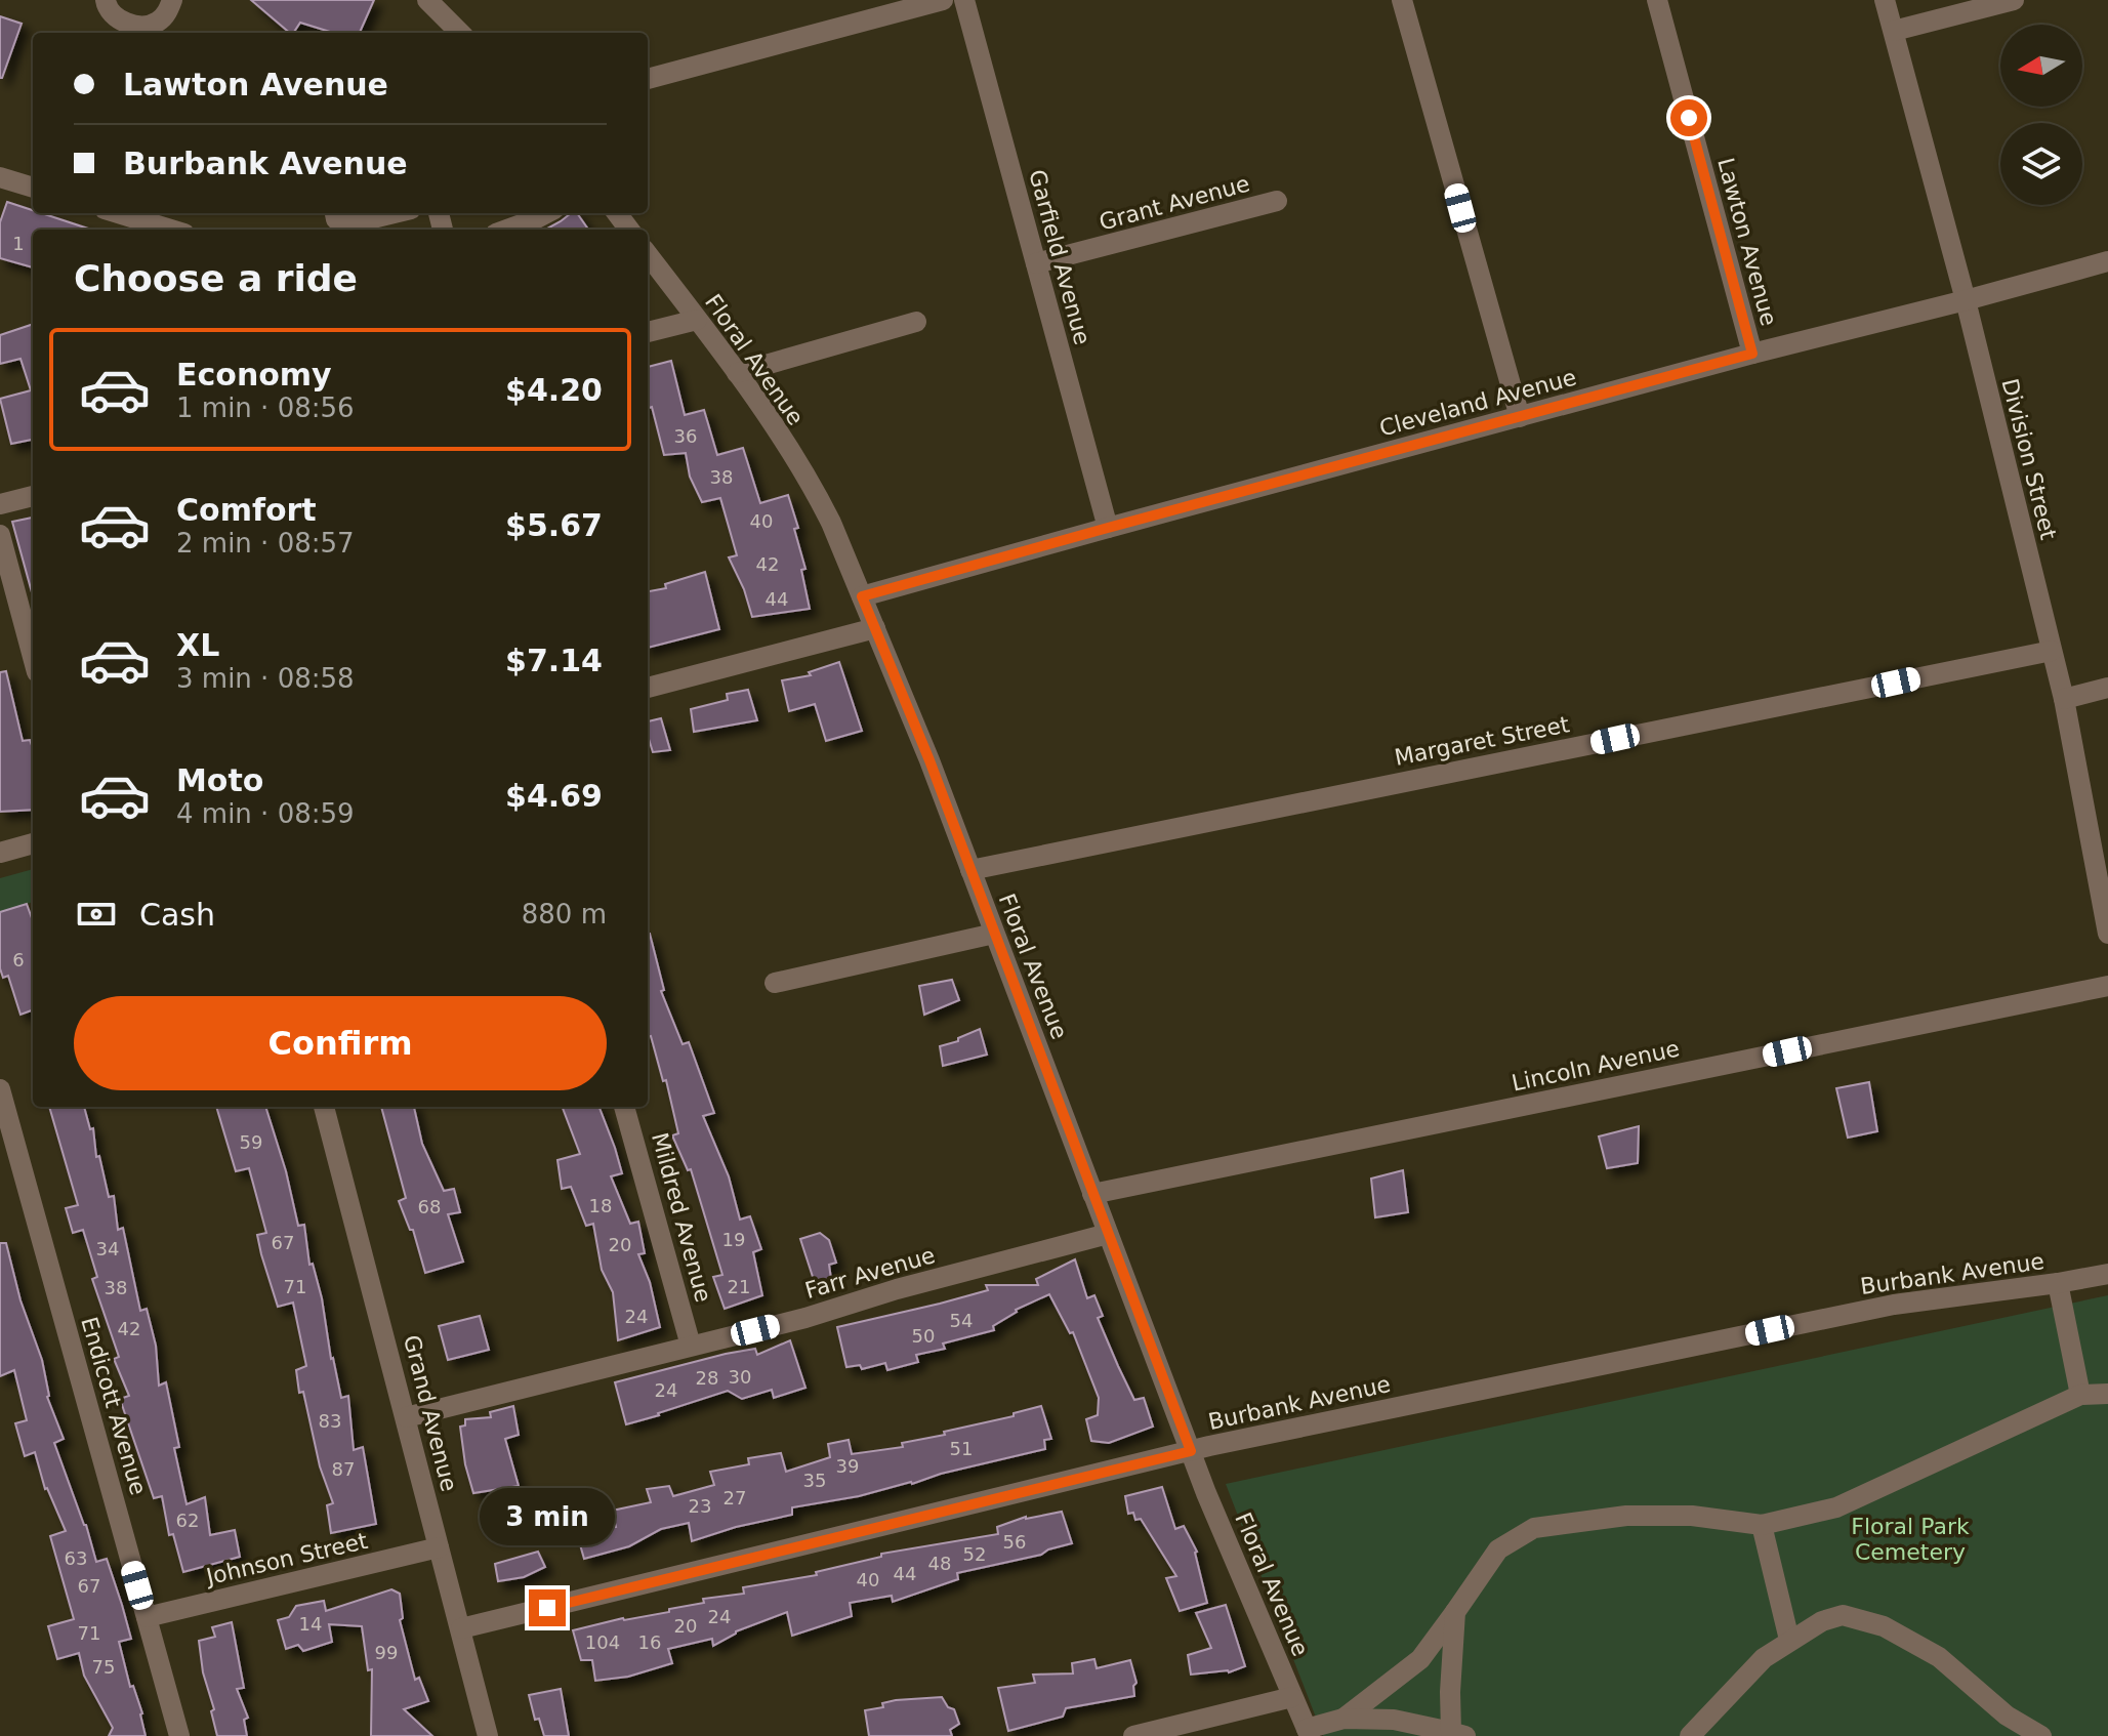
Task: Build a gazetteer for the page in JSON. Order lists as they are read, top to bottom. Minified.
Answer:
{"streets":{"street":["Grant Avenue","Lawton Avenue","Garfield Avenue","Floral Avenue","Cleveland Avenue","Division Street","Margaret Street","Lincoln Avenue","Mildred Avenue","Farr Avenue","Burbank Avenue","Endicott Avenue","Grand Avenue","Johnson Street"]},"crossings":[["Grant Avenue","Garfield Avenue"],["Lawton Avenue","Cleveland Avenue"],["Garfield Avenue","Cleveland Avenue"],["Floral Avenue","Cleveland Avenue"],["Floral Avenue","Margaret Street"],["Floral Avenue","Lincoln Avenue"],["Floral Avenue","Farr Avenue"],["Floral Avenue","Burbank Avenue"],["Cleveland Avenue","Division Street"],["Division Street","Margaret Street"],["Mildred Avenue","Farr Avenue"],["Farr Avenue","Grand Avenue"],["Burbank Avenue","Grand Avenue"],["Endicott Avenue","Johnson Street"],["Grand Avenue","Johnson Street"]],"parks":["Floral Park Cemetery"],"house_numbers":["1","36","38","40","42","44","6","59","18","68","19","67","20","34","71","21","38","24","54","42","50","30","28","24","83","51","39","87","35","27","23","62","56","52","63","48","44","40","67","24","14","20","71","104","16","99","75"],"north":"left","page":{"banner":["Lawton Avenue","Burbank Avenue"],"heading":"Choose a ride","list":[{"name":"Economy","note":"1 min · 08:56","value":"$4.20"},{"name":"Comfort","note":"2 min · 08:57","value":"$5.67"},{"name":"XL","note":"3 min · 08:58","value":"$7.14"},{"name":"Moto","note":"4 min · 08:59","value":"$4.69"}],"pay":["Cash","880 m"],"buttons":"Confirm","bubble":"3 min"}}
